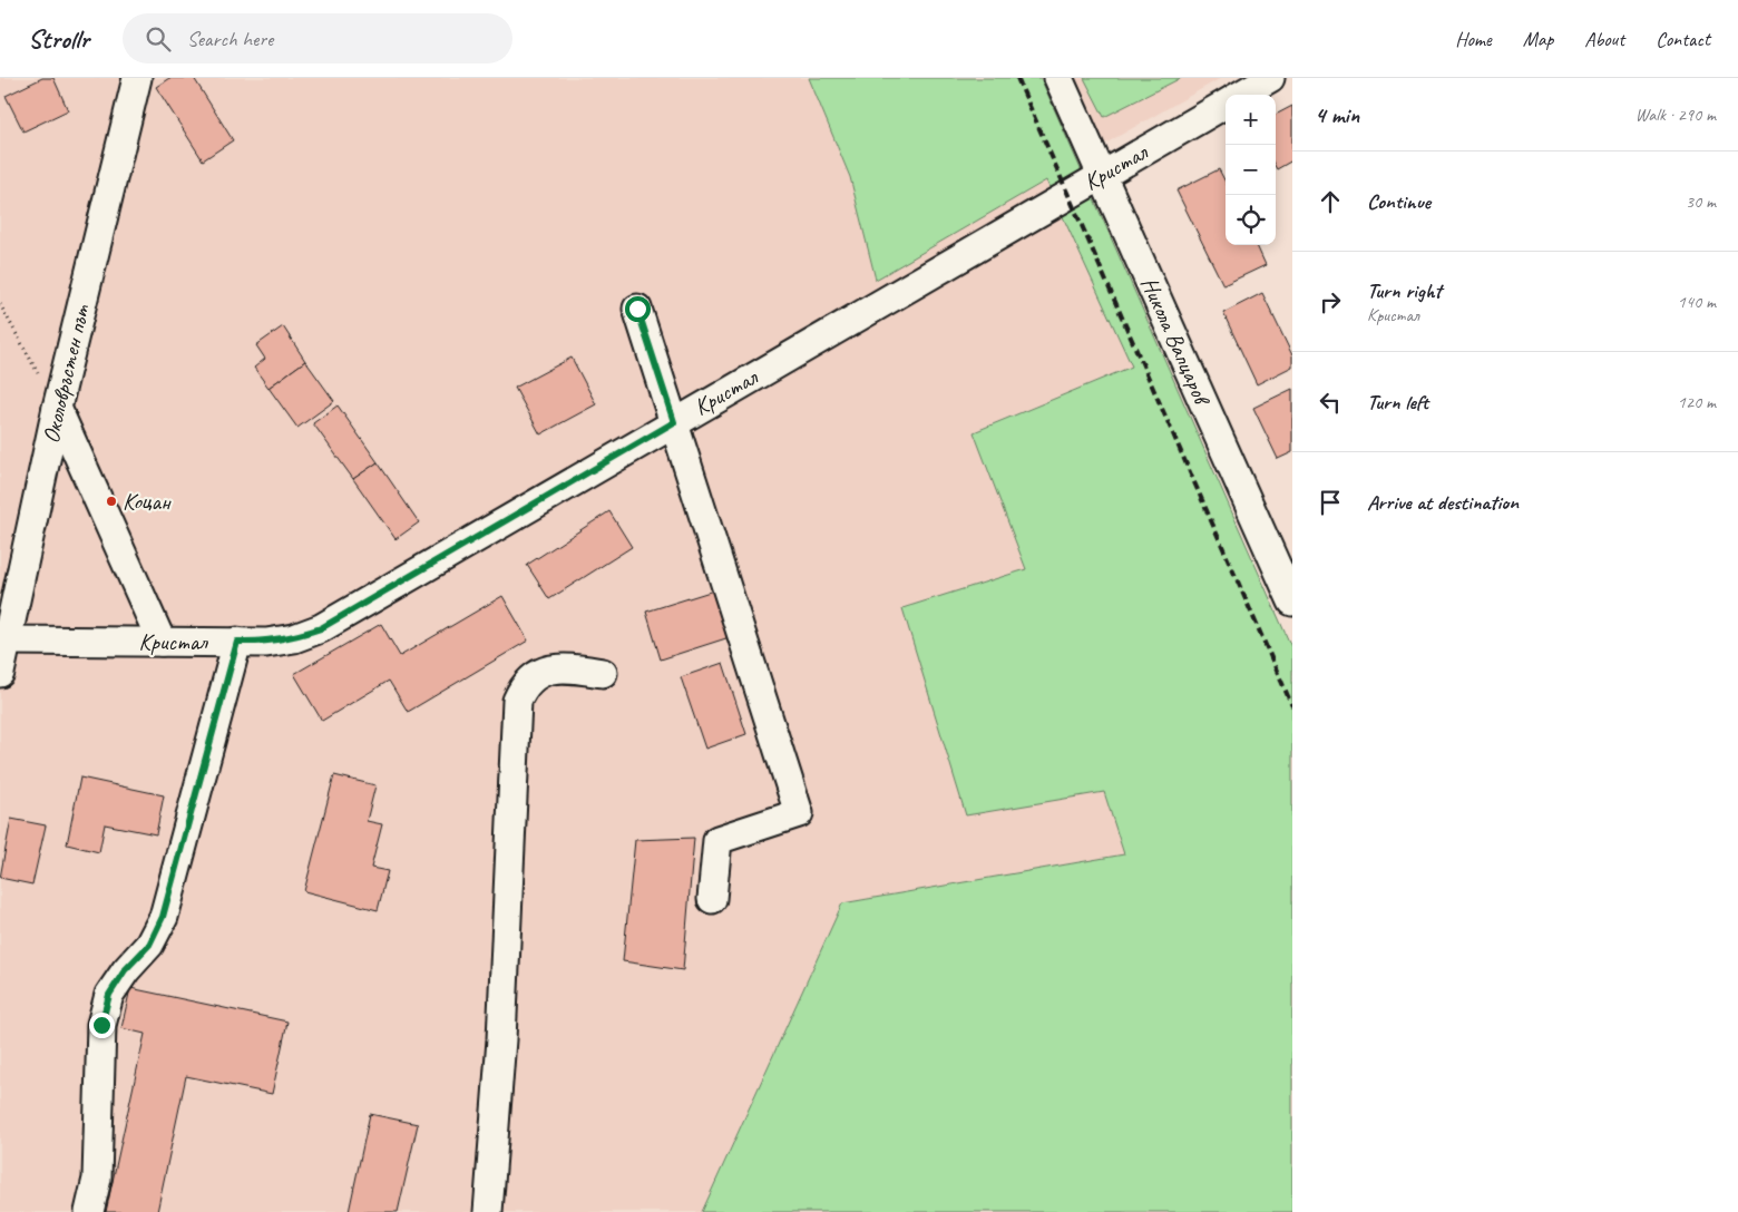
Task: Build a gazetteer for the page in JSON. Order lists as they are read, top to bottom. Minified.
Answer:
{"streets":{"street":["Кристал","Никола Вапцаров","Околовръстен път"]},"crossings":[["Кристал","Никола Вапцаров"],["Кристал","Околовръстен път"]],"places":["Коцан"],"page":{"header":"Strollr","search":"Search here","nav":["Home","Map","About","Contact"],"heading":["4 min","Walk · 290 m"],"map_buttons":["+","−"],"list":[["Continue","30 m"],["Turn right","Кристал","140 m"],["Turn left","120 m"],"Arrive at destination"]}}
